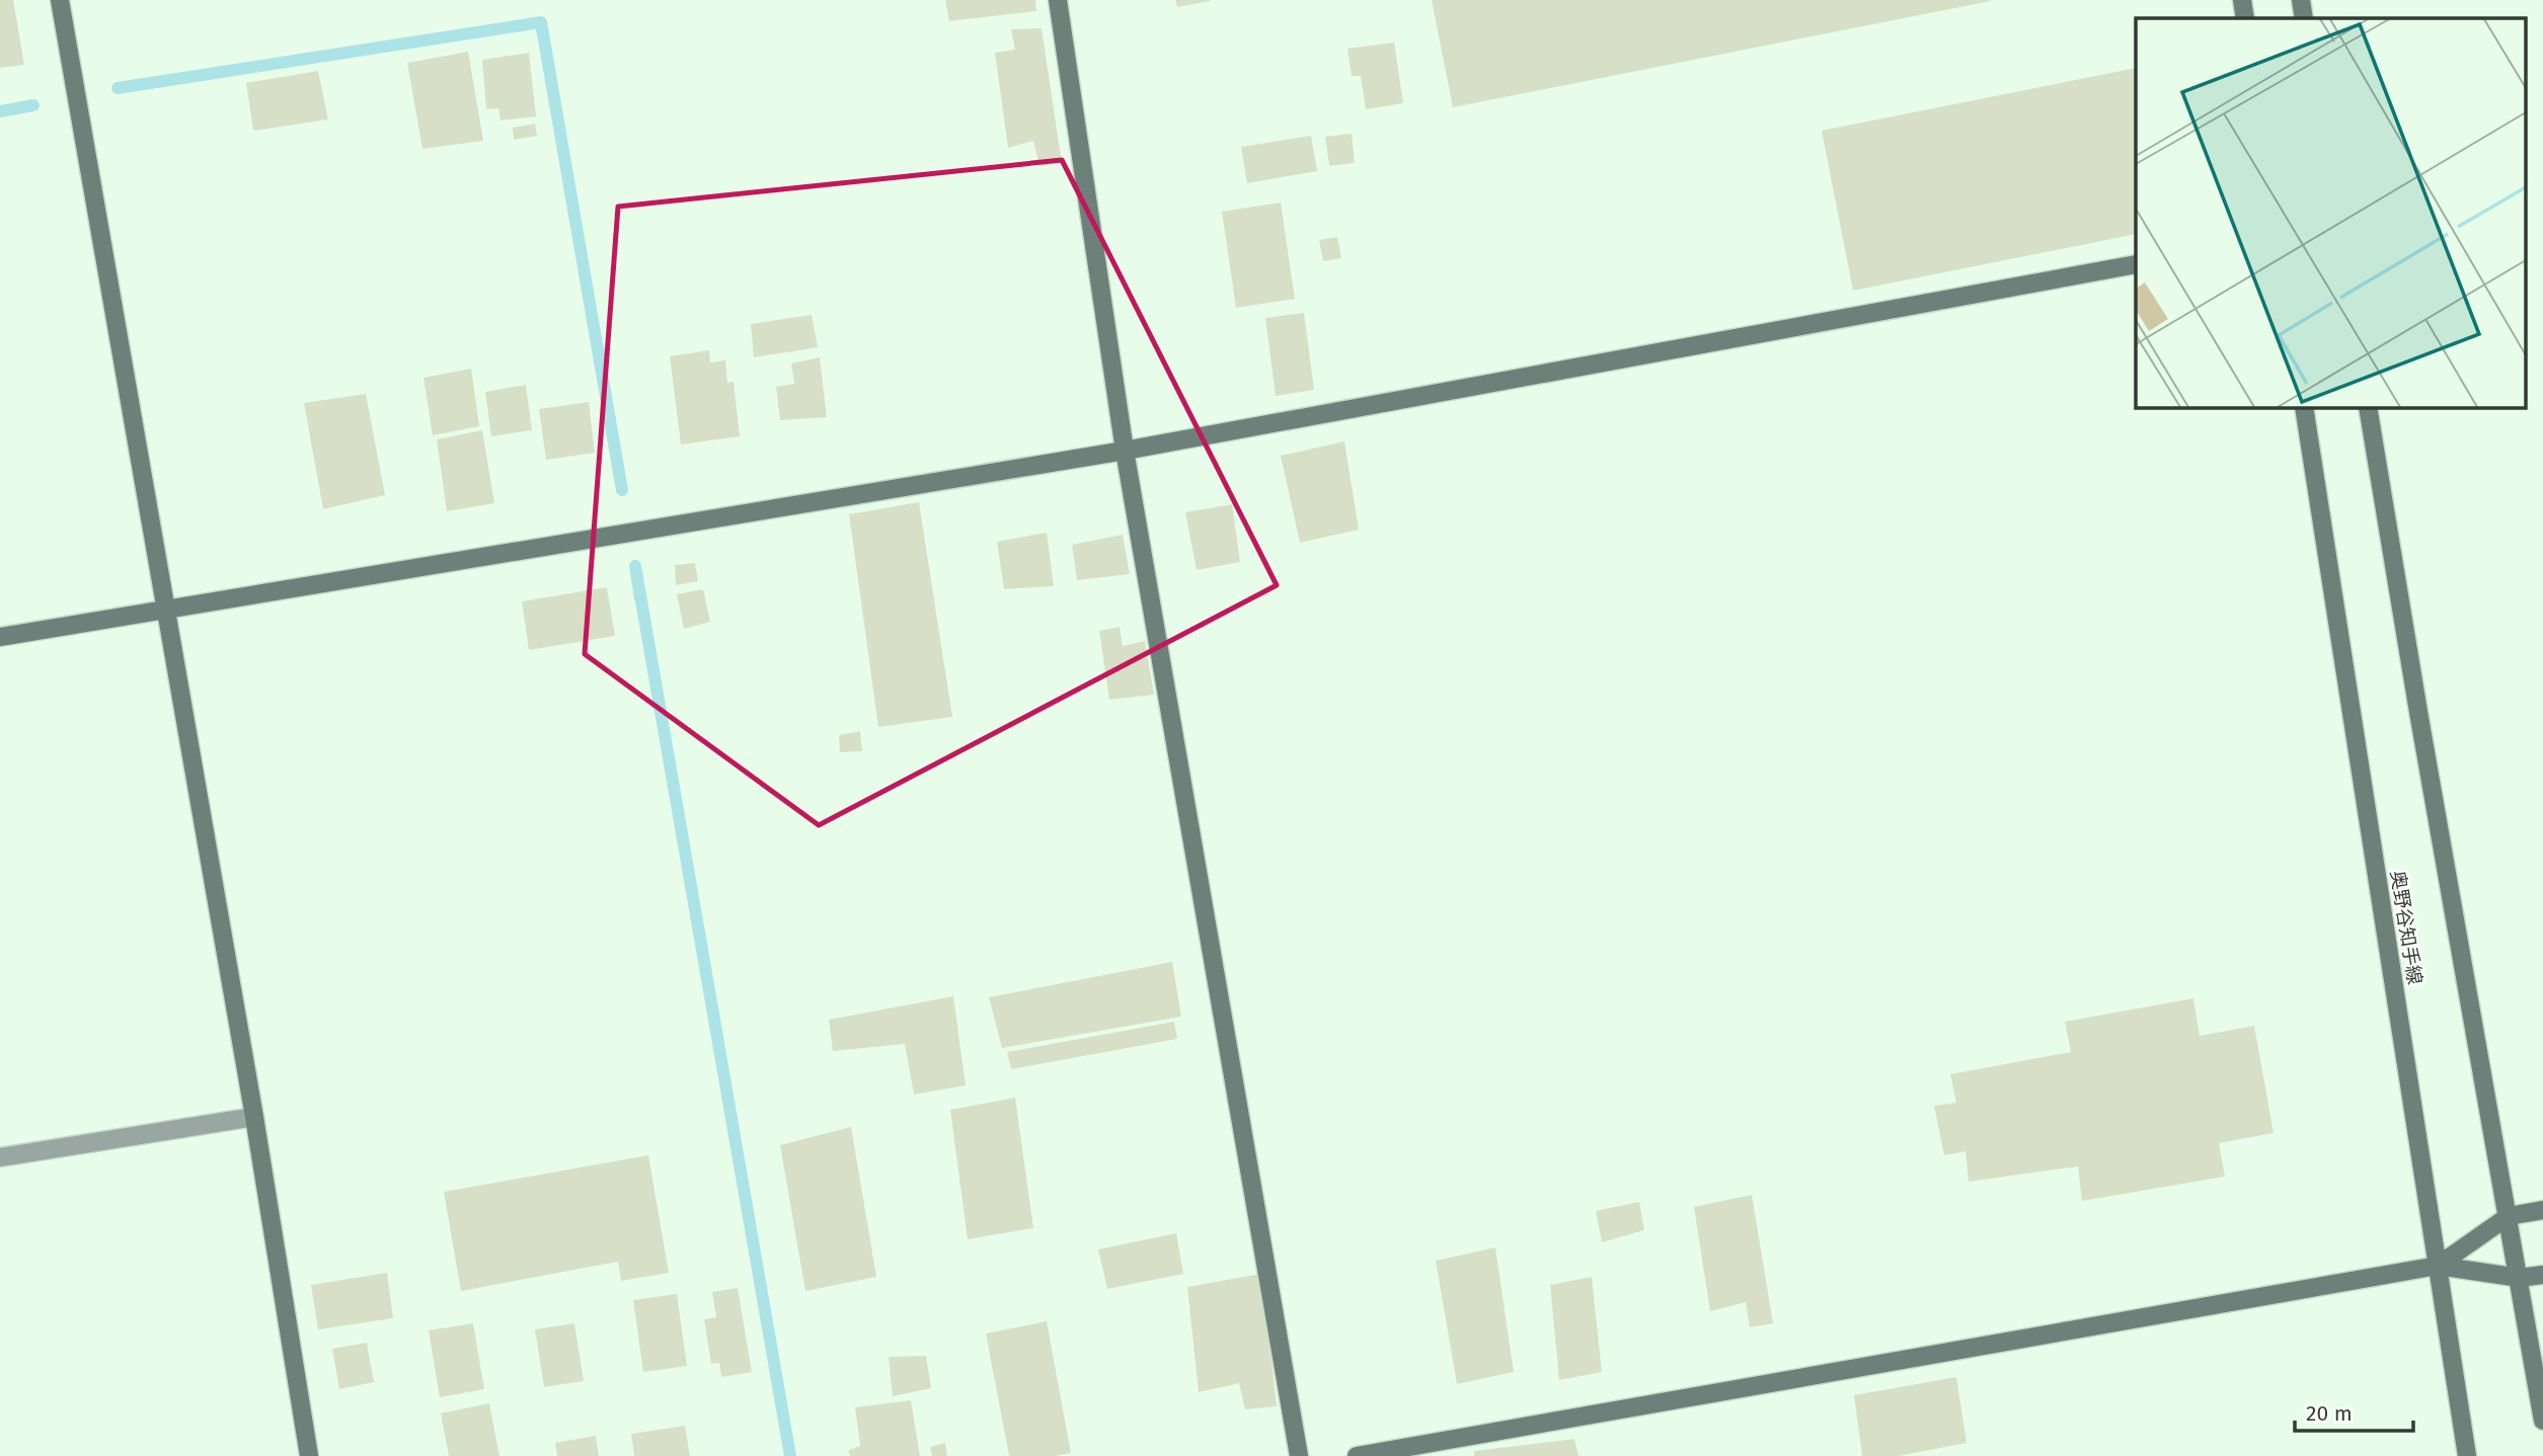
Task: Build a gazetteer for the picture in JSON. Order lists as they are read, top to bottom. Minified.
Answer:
{"streets":{"street":["奥野谷知手線"]},"scale_bar":"20 m"}
